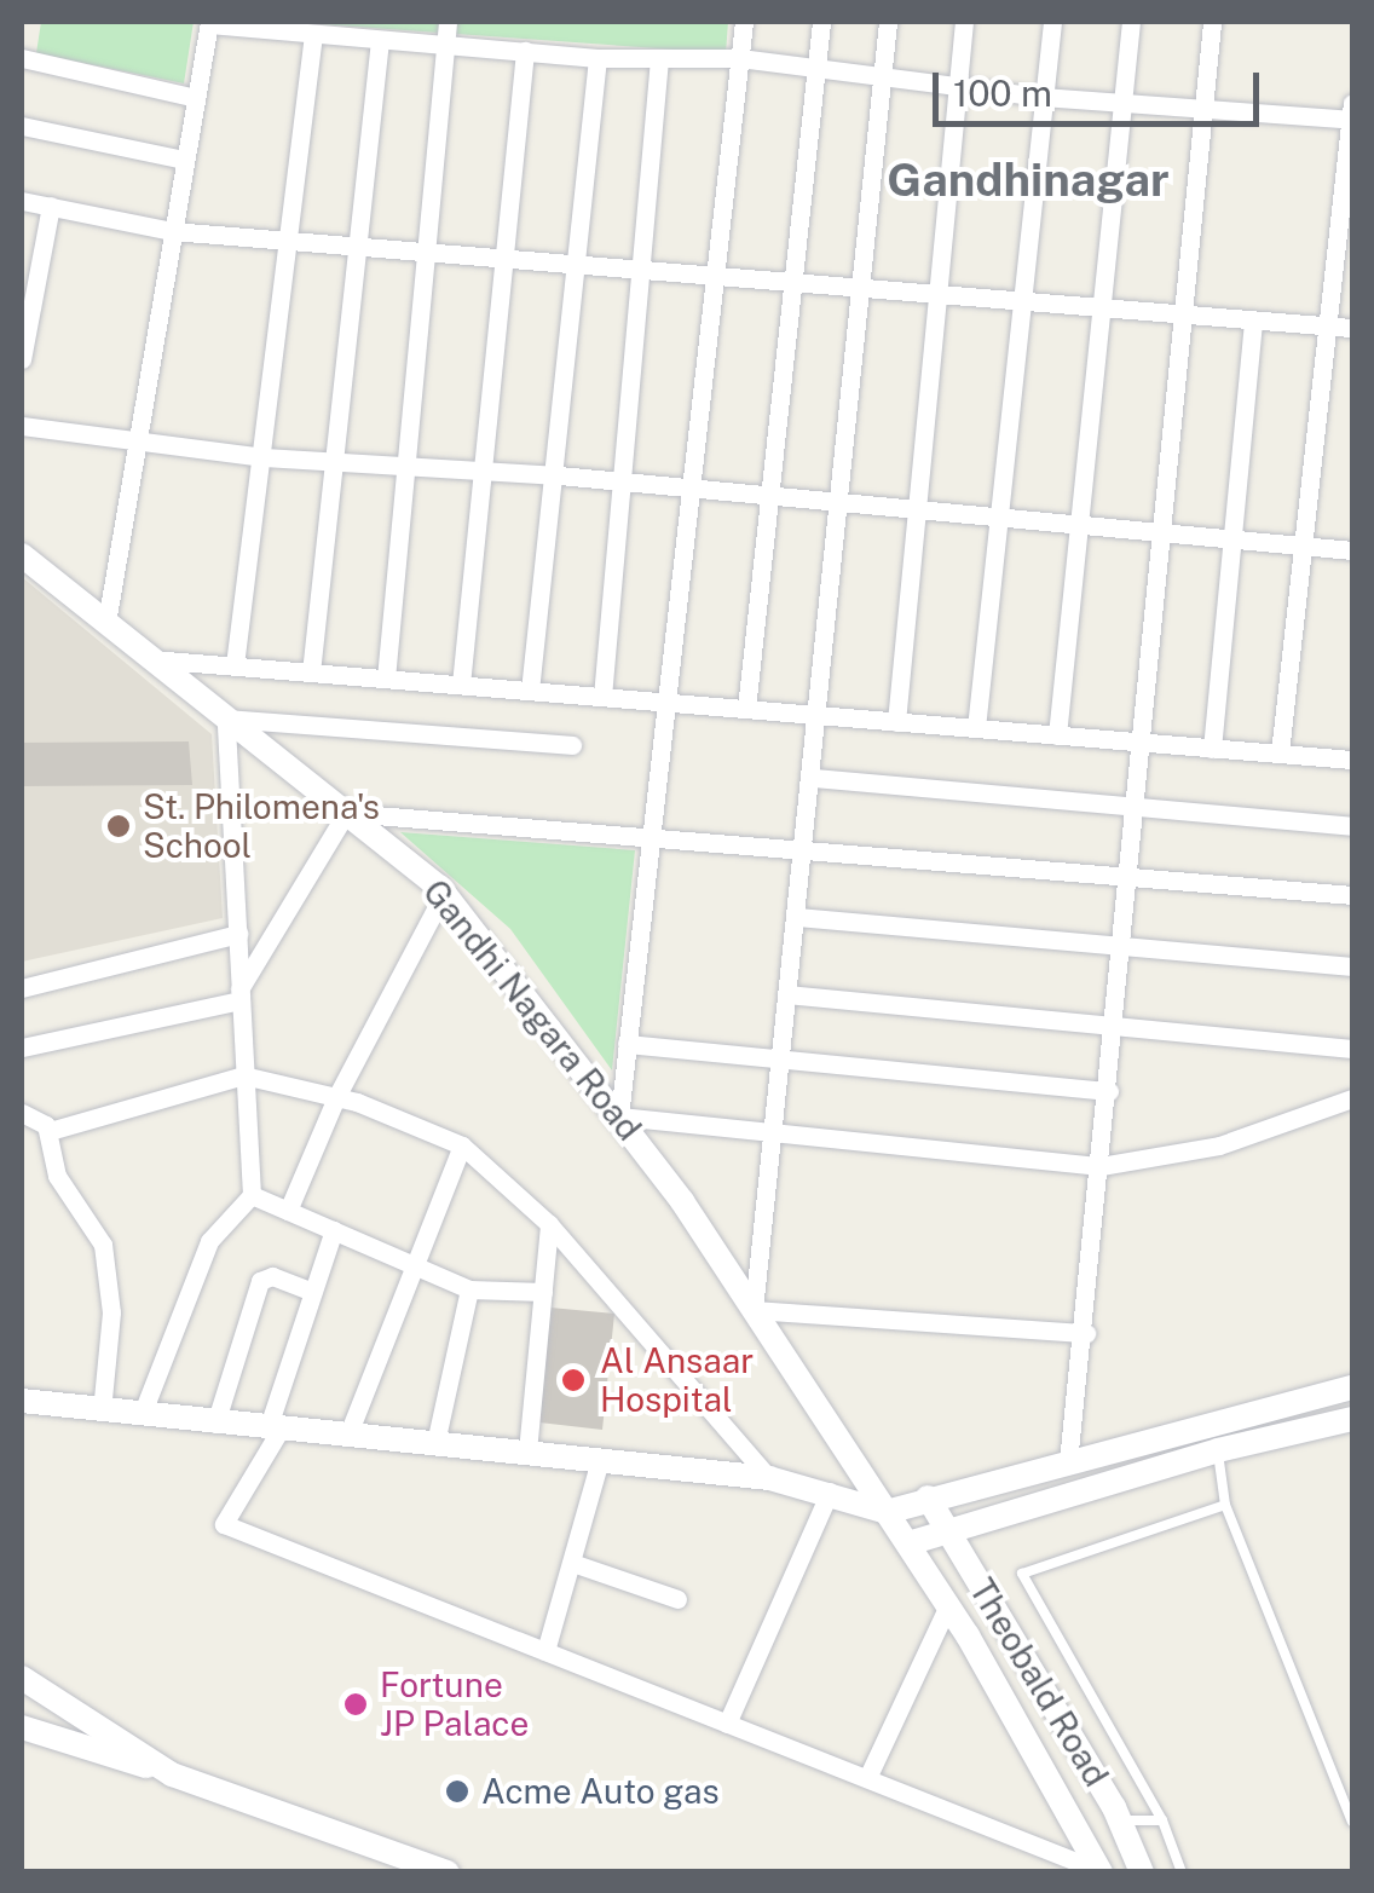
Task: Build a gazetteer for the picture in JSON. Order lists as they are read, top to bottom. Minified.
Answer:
{"streets":{"main road":["Gandhi Nagara Road","Theobald Road"]},"crossings":[["Gandhi Nagara Road","Theobald Road"]],"districts":["Gandhinagar"],"places":["St. Philomena's School","Al Ansaar Hospital","Fortune JP Palace","Acme Auto gas"],"scale_bar":"100 m"}
